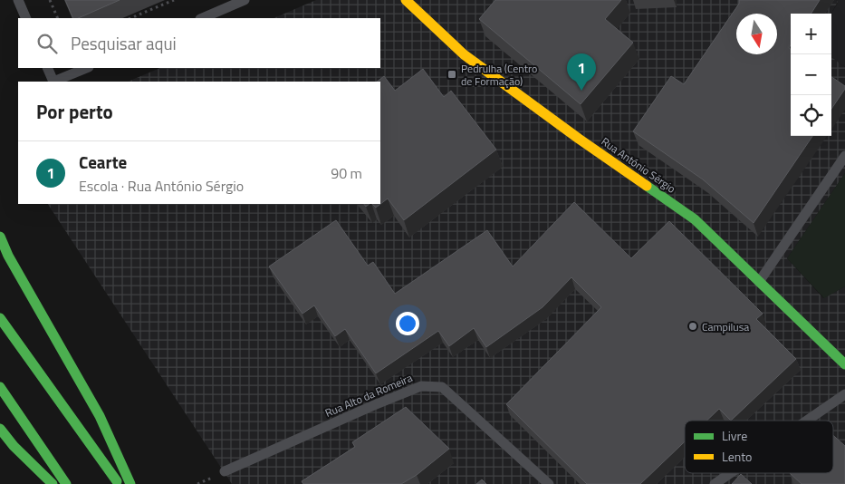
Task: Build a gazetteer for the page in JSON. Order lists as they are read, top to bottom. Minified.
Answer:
{"streets":{"main road":["Rua António Sérgio"],"lane":["Rua Alto da Romeira"]},"places":{"transit":["Pedrulha (Centro de Formação)"],"other":["Campilusa"]},"legend":["Livre","Lento"],"north":"bottom","page":{"map_buttons":["+","−"],"search":"Pesquisar aqui","pins":"1","heading":"Por perto","list":[{"mark":"1","name":"Cearte","note":"Escola · Rua António Sérgio","value":"90 m"}]}}
